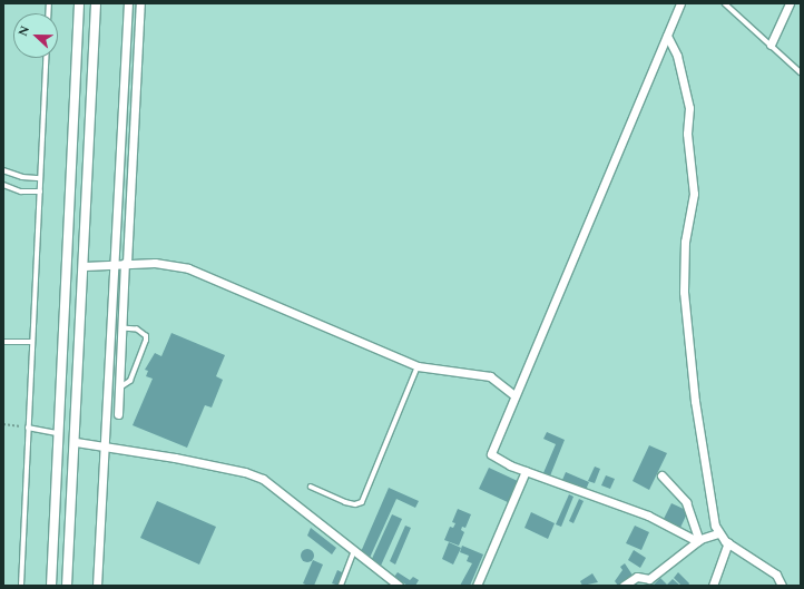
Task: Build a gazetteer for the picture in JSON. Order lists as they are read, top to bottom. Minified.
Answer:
{"north":"left"}
